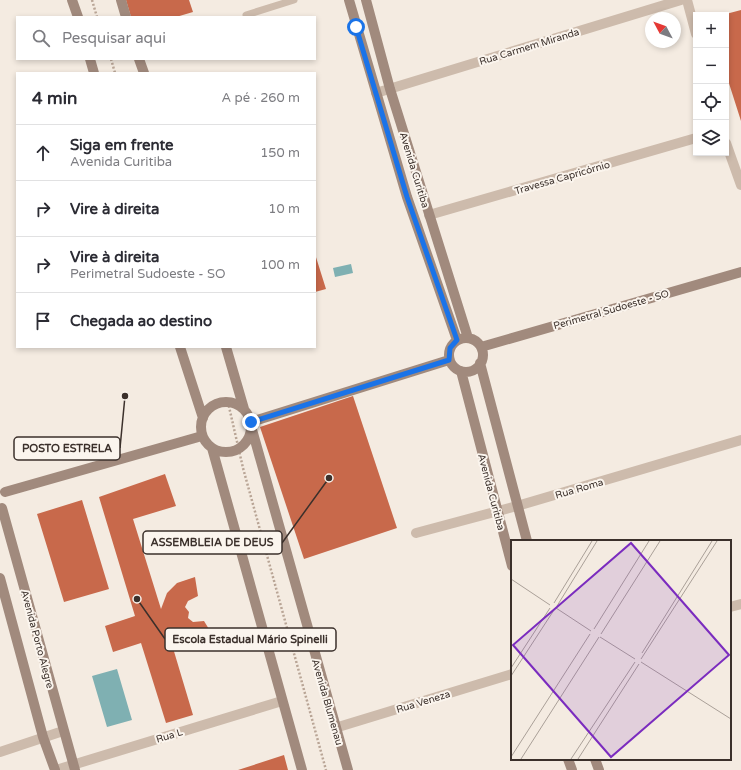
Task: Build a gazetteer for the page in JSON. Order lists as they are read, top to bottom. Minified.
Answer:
{"streets":{"street":["Rua Carmem Miranda","Avenida Curitiba","Travessa Capricórnio","Perimetral Sudoeste - SO","Rua Roma","Avenida Porto Alegre","Rua Veneza","Avenida Blumenau","Rua L"]},"crossings":[["Rua Carmem Miranda","Avenida Curitiba"],["Avenida Curitiba","Travessa Capricórnio"],["Avenida Curitiba","Perimetral Sudoeste - SO"],["Avenida Curitiba","Rua Roma"],["Avenida Porto Alegre","Rua L"],["Rua Veneza","Avenida Blumenau"]],"places":["POSTO ESTRELA","ASSEMBLEIA DE DEUS","Escola Estadual Mário Spinelli"],"north":"top left","page":{"map_buttons":["+","−"],"search":"Pesquisar aqui","heading":["4 min","A pé · 260 m"],"list":[["Siga em frente","Avenida Curitiba","150 m"],["Vire à direita","10 m"],["Vire à direita","Perimetral Sudoeste - SO","100 m"],"Chegada ao destino"]}}
